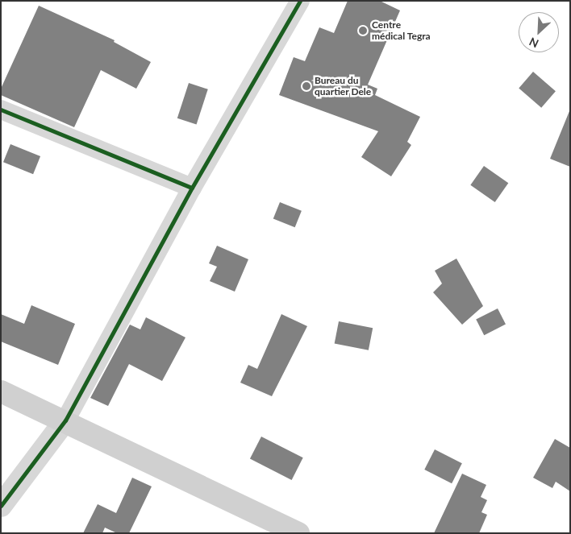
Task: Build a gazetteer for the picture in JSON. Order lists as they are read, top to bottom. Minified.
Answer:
{"places":["Centre médical Tegra","Bureau du quartier Dele"],"north":"bottom left"}
